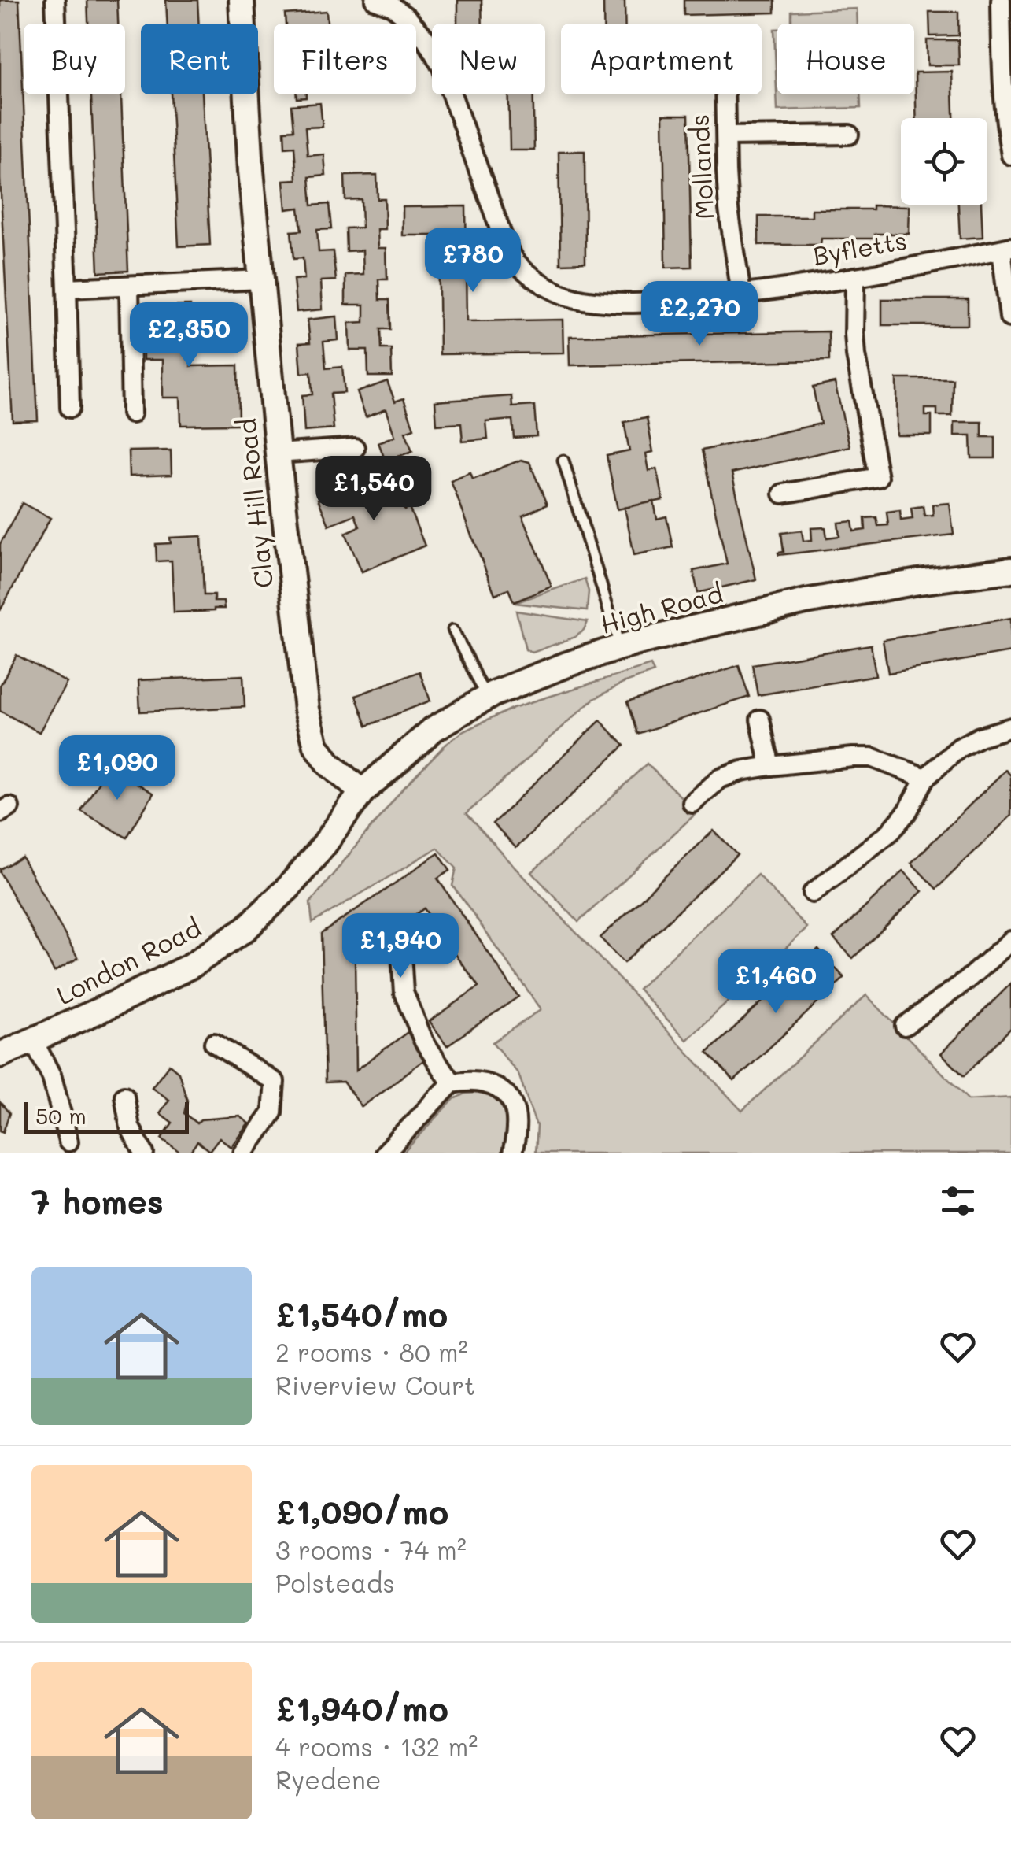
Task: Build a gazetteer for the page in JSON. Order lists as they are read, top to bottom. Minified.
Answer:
{"streets":{"main road":["Clay Hill Road","High Road","London Road"],"street":["Mollands","Byfletts"]},"crossings":[["Mollands","Byfletts"],["Clay Hill Road","High Road"],["Clay Hill Road","London Road"],["High Road","London Road"]],"scale_bar":"50 m","page":{"chip":["Buy","Rent","Filters","New","Apartment","House"],"price":["£780","£2,270","£2,350","£1,540","£1,090","£1,940","£1,460"],"scale":"50 m","heading":"7 homes","list":[{"name":"£1,540/mo","note":"2 rooms · 80 m² · Riverview Court"},{"name":"£1,090/mo","note":"3 rooms · 74 m² · Polsteads"},{"name":"£1,940/mo","note":"4 rooms · 132 m² · Ryedene"}]}}
